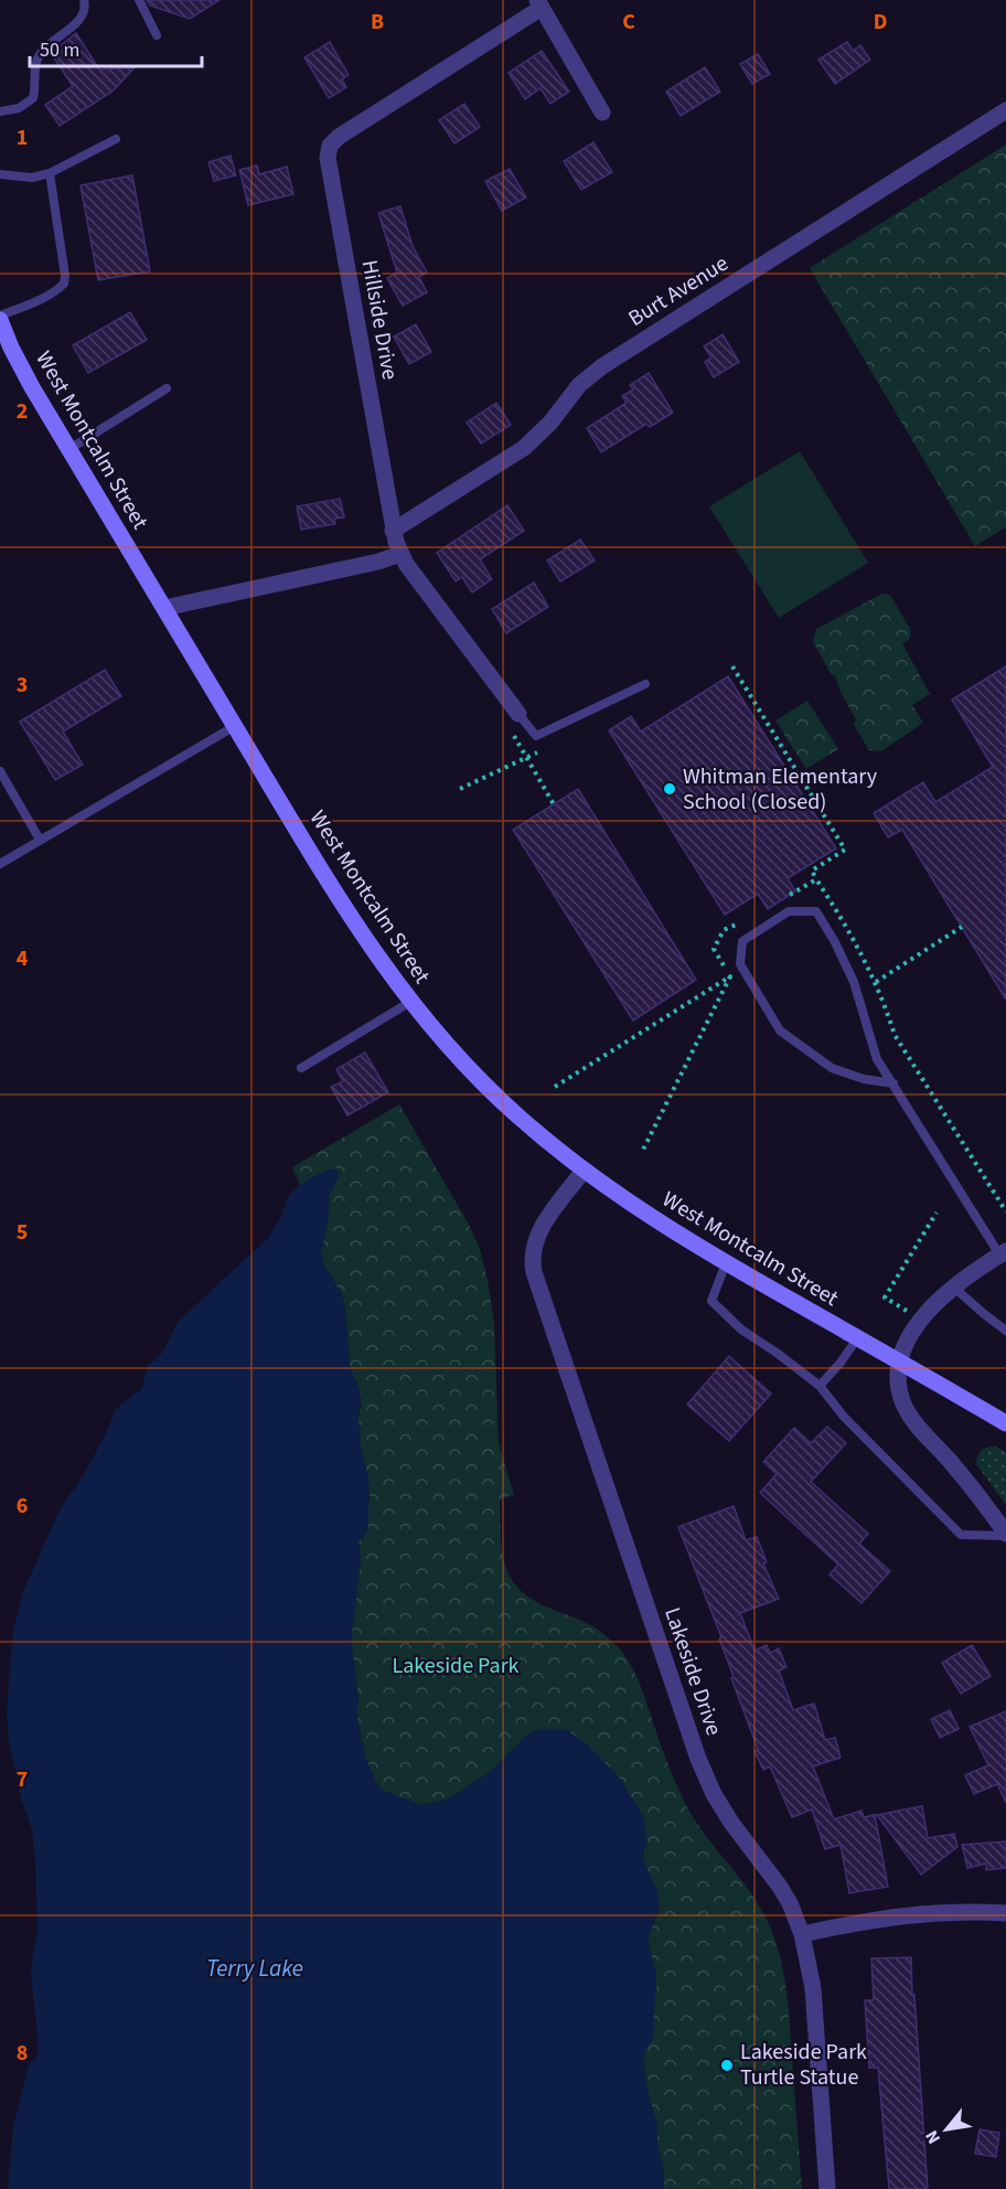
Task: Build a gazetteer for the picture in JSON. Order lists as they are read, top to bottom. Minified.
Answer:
{"streets":{"main road":["West Montcalm Street"],"street":["Burt Avenue","Hillside Drive","Lakeside Drive"]},"crossings":[["Burt Avenue","Hillside Drive"],["West Montcalm Street","Lakeside Drive"]],"water":["Terry Lake"],"parks":["Lakeside Park"],"places":["Whitman Elementary School (Closed)","Lakeside Park Turtle Statue"],"scale_bar":"50 m","north":"bottom left","grid":{"columns":["B","C","D"],"rows":["1","2","3","4","5","6","7","8"]}}
